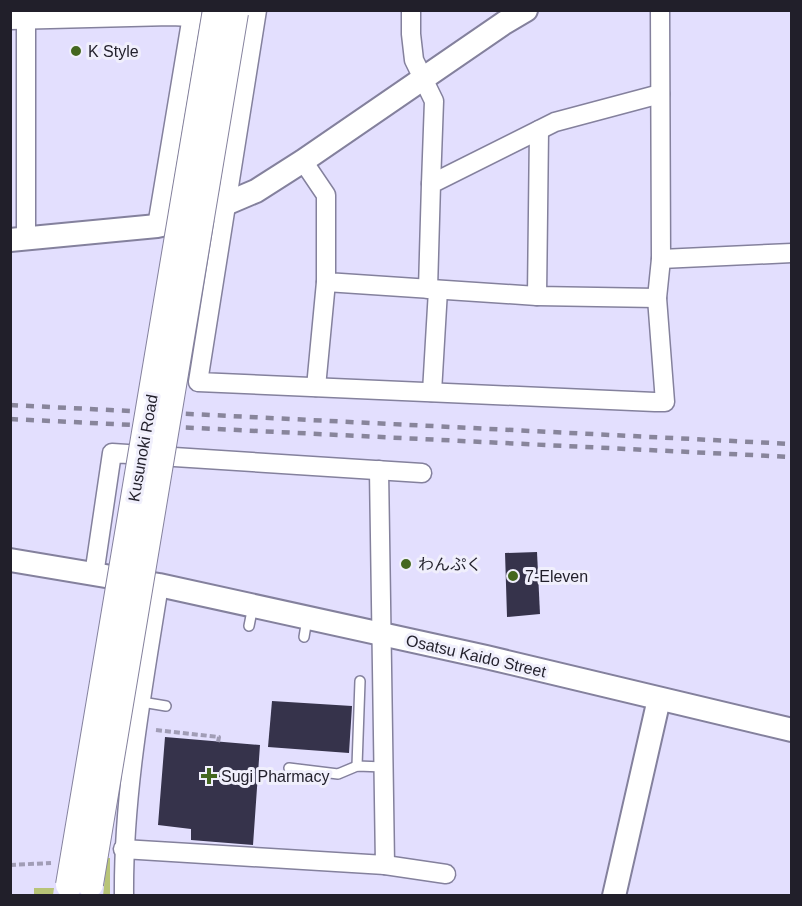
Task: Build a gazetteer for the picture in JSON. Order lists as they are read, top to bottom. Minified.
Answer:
{"streets":{"main road":["Kusunoki Road"],"street":["Osatsu Kaido Street"]},"places":{"other":["K Style","わんぷく","7-Eleven"],"health":["Sugi Pharmacy"]}}
